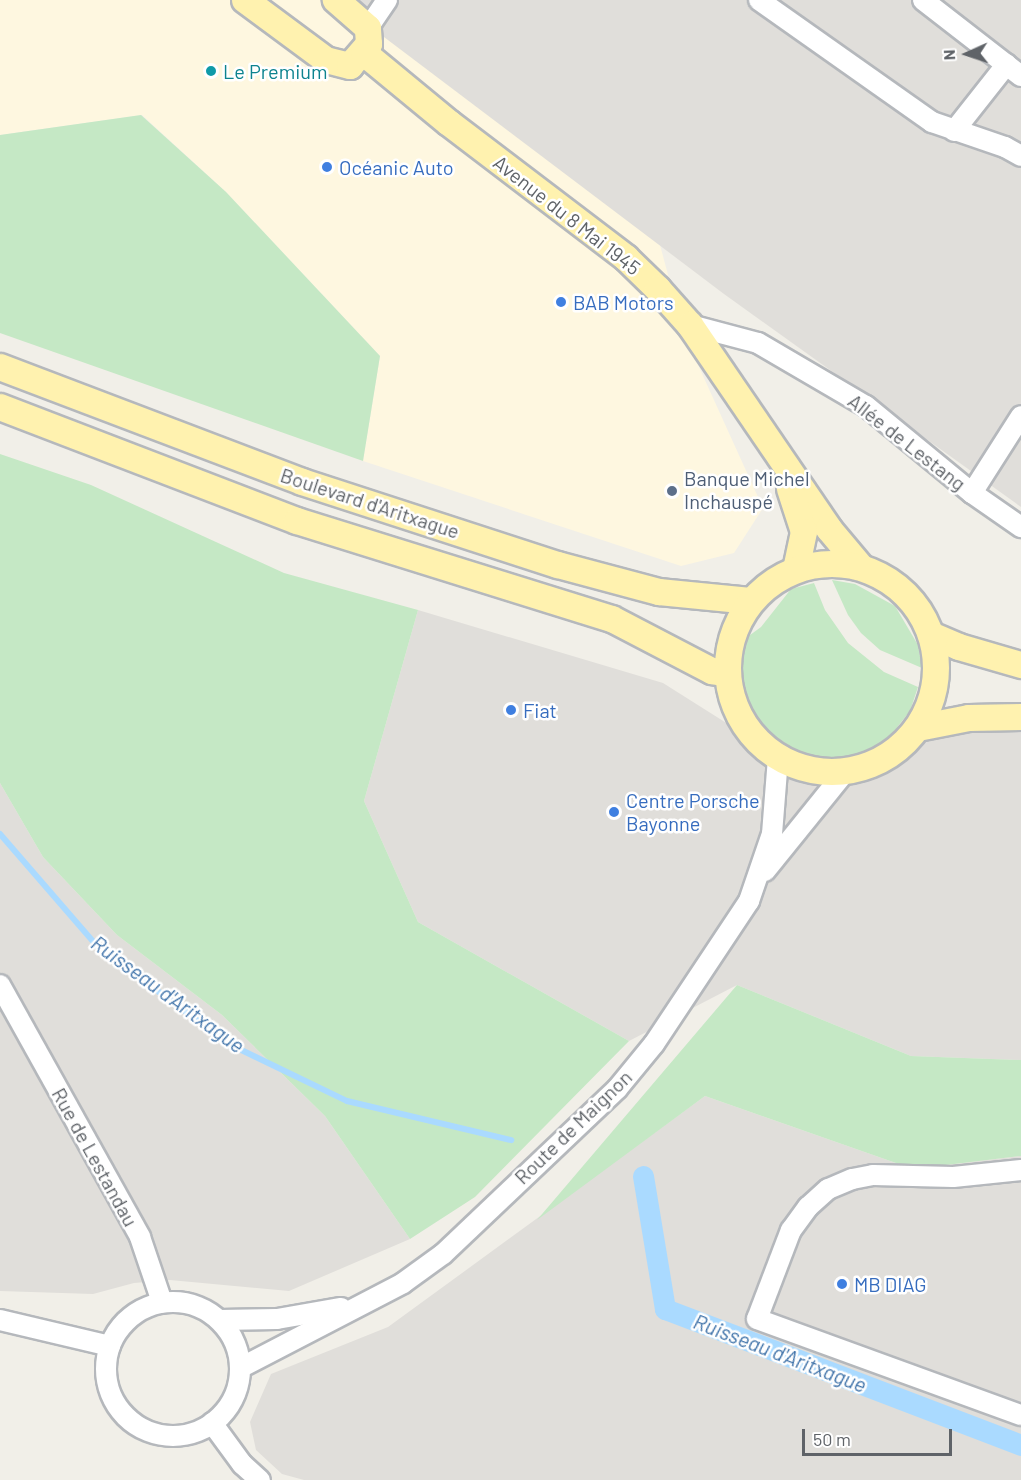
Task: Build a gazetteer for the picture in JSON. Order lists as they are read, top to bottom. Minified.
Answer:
{"streets":{"main road":["Avenue du 8 Mai 1945","Boulevard d'Aritxague"],"street":["Allée de Lestang","Route de Maignon","Rue de Lestandau"]},"crossings":[["Avenue du 8 Mai 1945","Allée de Lestang"],["Avenue du 8 Mai 1945","Boulevard d'Aritxague"],["Avenue du 8 Mai 1945","Route de Maignon"],["Boulevard d'Aritxague","Route de Maignon"],["Route de Maignon","Rue de Lestandau"]],"water":["Ruisseau d'Aritxague"],"places":["Le Premium","Océanic Auto","BAB Motors","Banque Michel Inchauspé","Fiat","Centre Porsche Bayonne","MB DIAG"],"scale_bar":"50 m","north":"left"}
